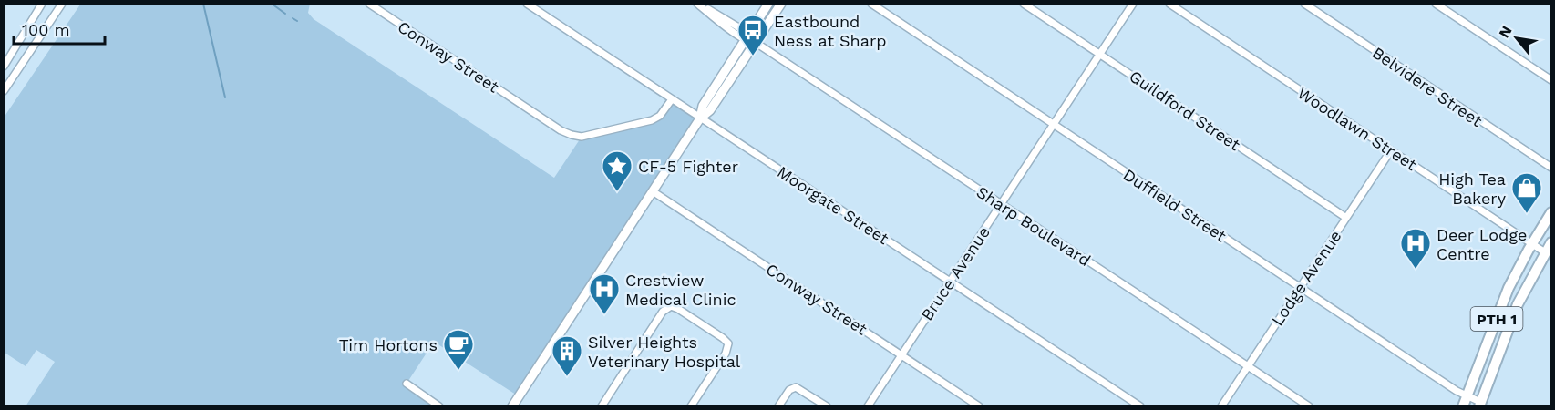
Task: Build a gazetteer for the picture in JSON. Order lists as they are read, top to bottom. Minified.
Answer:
{"streets":{"highway":["PTH 1"],"street":["Conway Street","Belvidere Street","Guildford Street","Woodlawn Street","Moorgate Street","Duffield Street","Sharp Boulevard","Bruce Avenue","Lodge Avenue"]},"crossings":[["Conway Street","Moorgate Street"],["Conway Street","Bruce Avenue"],["Guildford Street","Bruce Avenue"],["Guildford Street","Lodge Avenue"],["Woodlawn Street","Lodge Avenue"],["Woodlawn Street","PTH 1"],["Moorgate Street","Bruce Avenue"],["Duffield Street","Bruce Avenue"],["Duffield Street","Lodge Avenue"],["Duffield Street","PTH 1"],["Sharp Boulevard","Bruce Avenue"],["Sharp Boulevard","Lodge Avenue"]],"places":{"bus stop":["Eastbound Ness at Sharp"],"place":["CF-5 Fighter"],"shop":["High Tea Bakery"],"hospital":["Deer Lodge Centre","Crestview Medical Clinic"],"cafe":["Tim Hortons"],"building":["Silver Heights Veterinary Hospital"]},"scale_bar":"100 m","north":"top left"}
